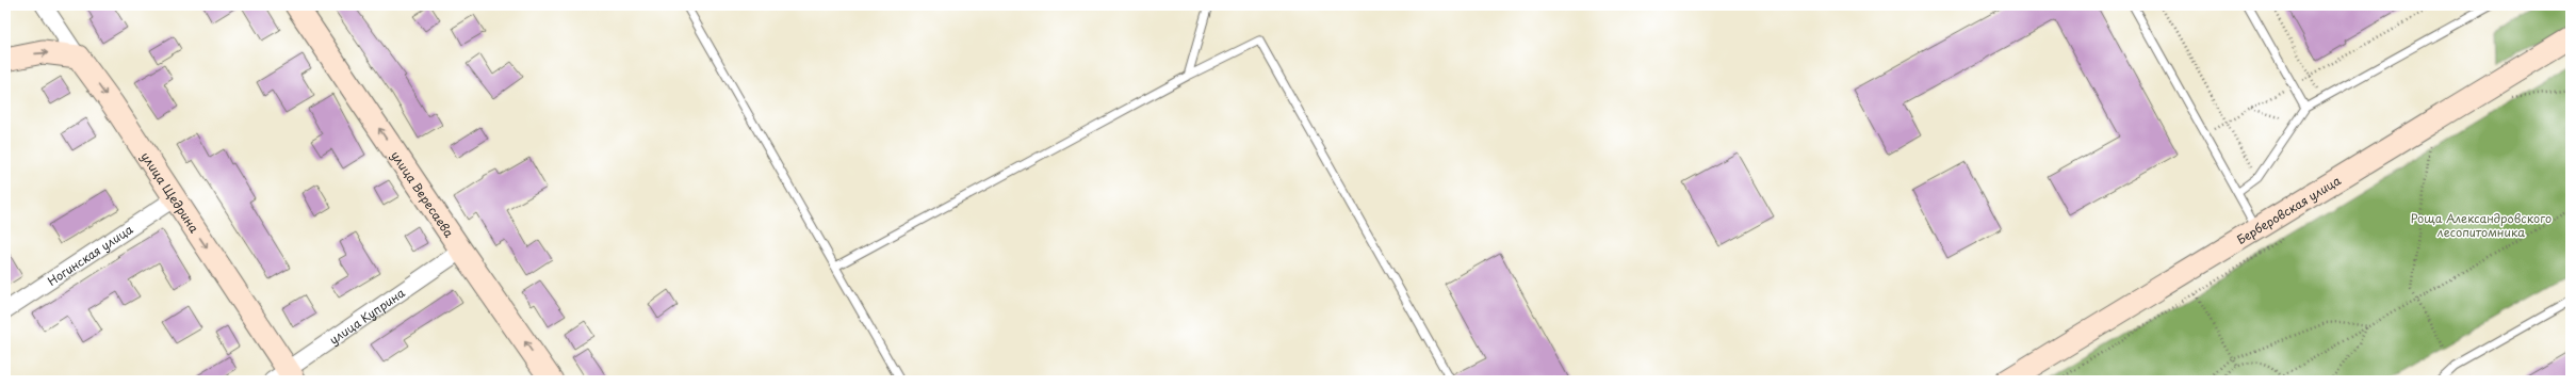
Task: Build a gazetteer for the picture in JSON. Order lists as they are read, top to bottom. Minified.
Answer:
{"streets":{"main road":["улица Щедрина","улица Вересаева","Берберовская улица"],"street":["Ногинская улица","улица Куприна"]},"crossings":[["улица Щедрина","Ногинская улица"],["улица Щедрина","улица Куприна"],["улица Вересаева","улица Куприна"]],"one_way":["улица Щедрина","улица Вересаева"],"parks":["Роща Александровского лесопитомника"]}
